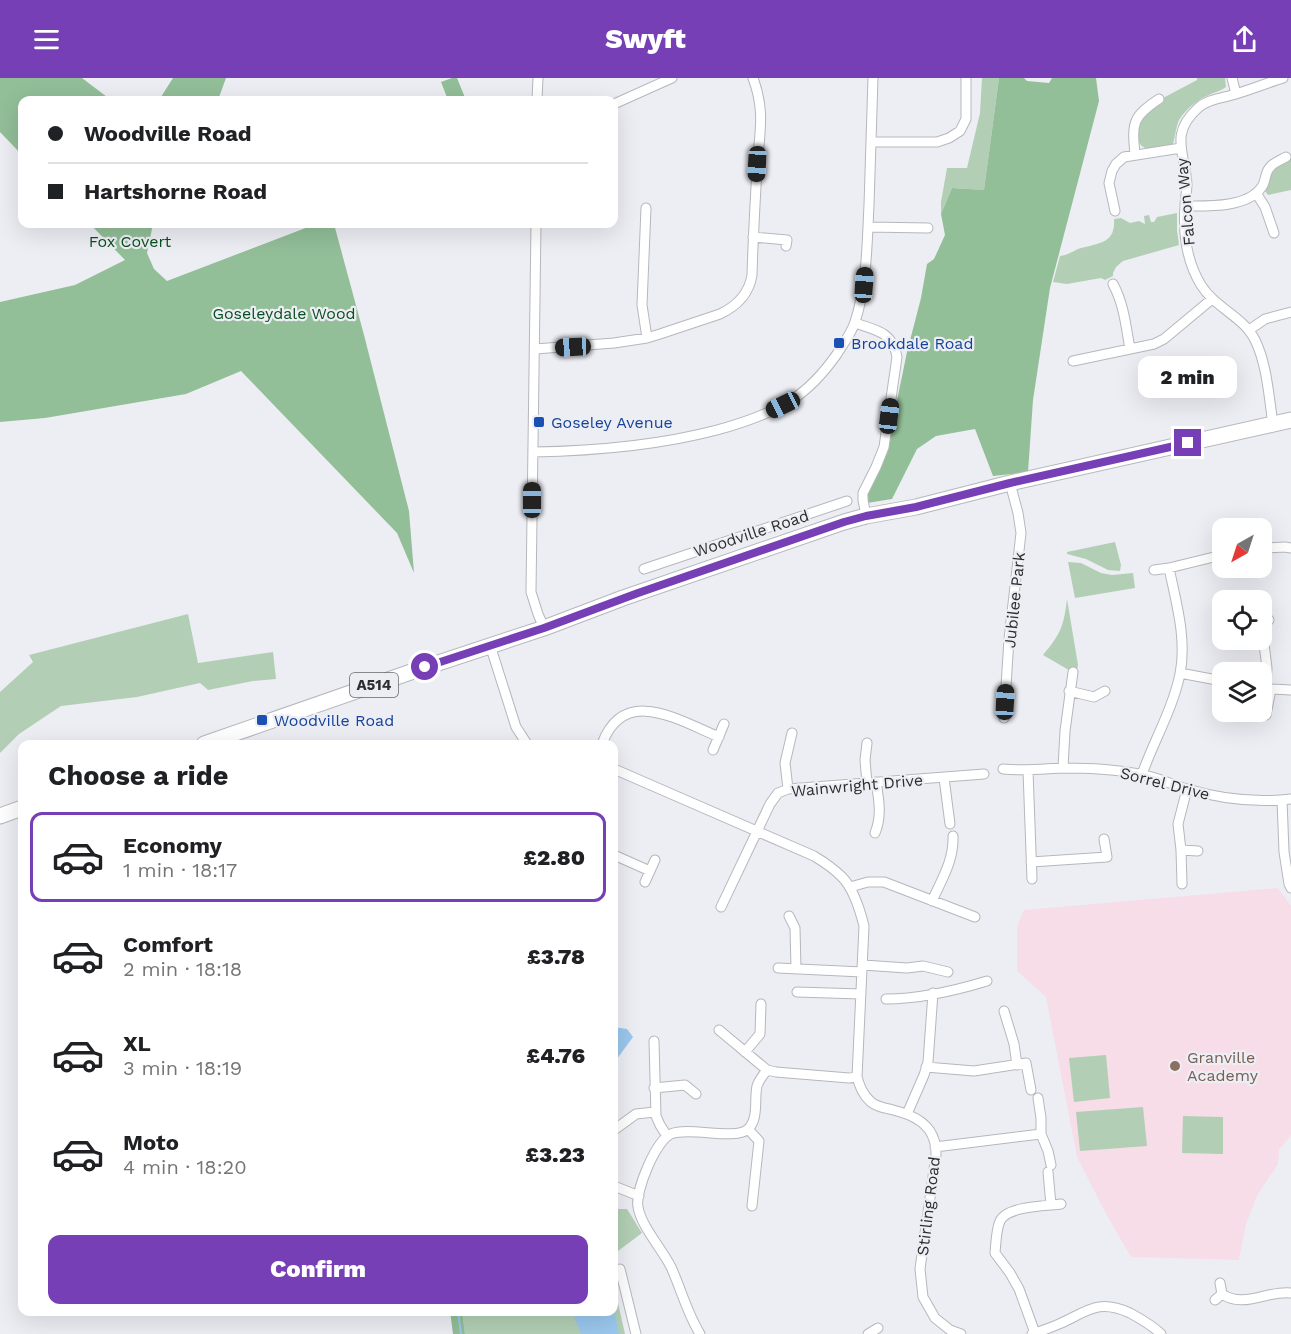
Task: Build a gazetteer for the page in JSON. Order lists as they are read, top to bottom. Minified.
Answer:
{"streets":{"main road":["Woodville Road","A514"],"street":["Falcon Way","Jubilee Park","Sorrel Drive","Wainwright Drive","Stirling Road"]},"crossings":[["Falcon Way","A514"],["Woodville Road","A514"],["Jubilee Park","A514"]],"parks":["Fox Covert","Goseleydale Wood"],"places":{"transit":["Brookdale Road","Goseley Avenue","Woodville Road"],"other":["Granville Academy"]},"north":"bottom left","page":{"header":"Swyft","banner":["Woodville Road","Hartshorne Road"],"bubble":"2 min","heading":"Choose a ride","list":[{"name":"Economy","note":"1 min · 18:17","value":"£2.80"},{"name":"Comfort","note":"2 min · 18:18","value":"£3.78"},{"name":"XL","note":"3 min · 18:19","value":"£4.76"},{"name":"Moto","note":"4 min · 18:20","value":"£3.23"}],"buttons":"Confirm"}}
